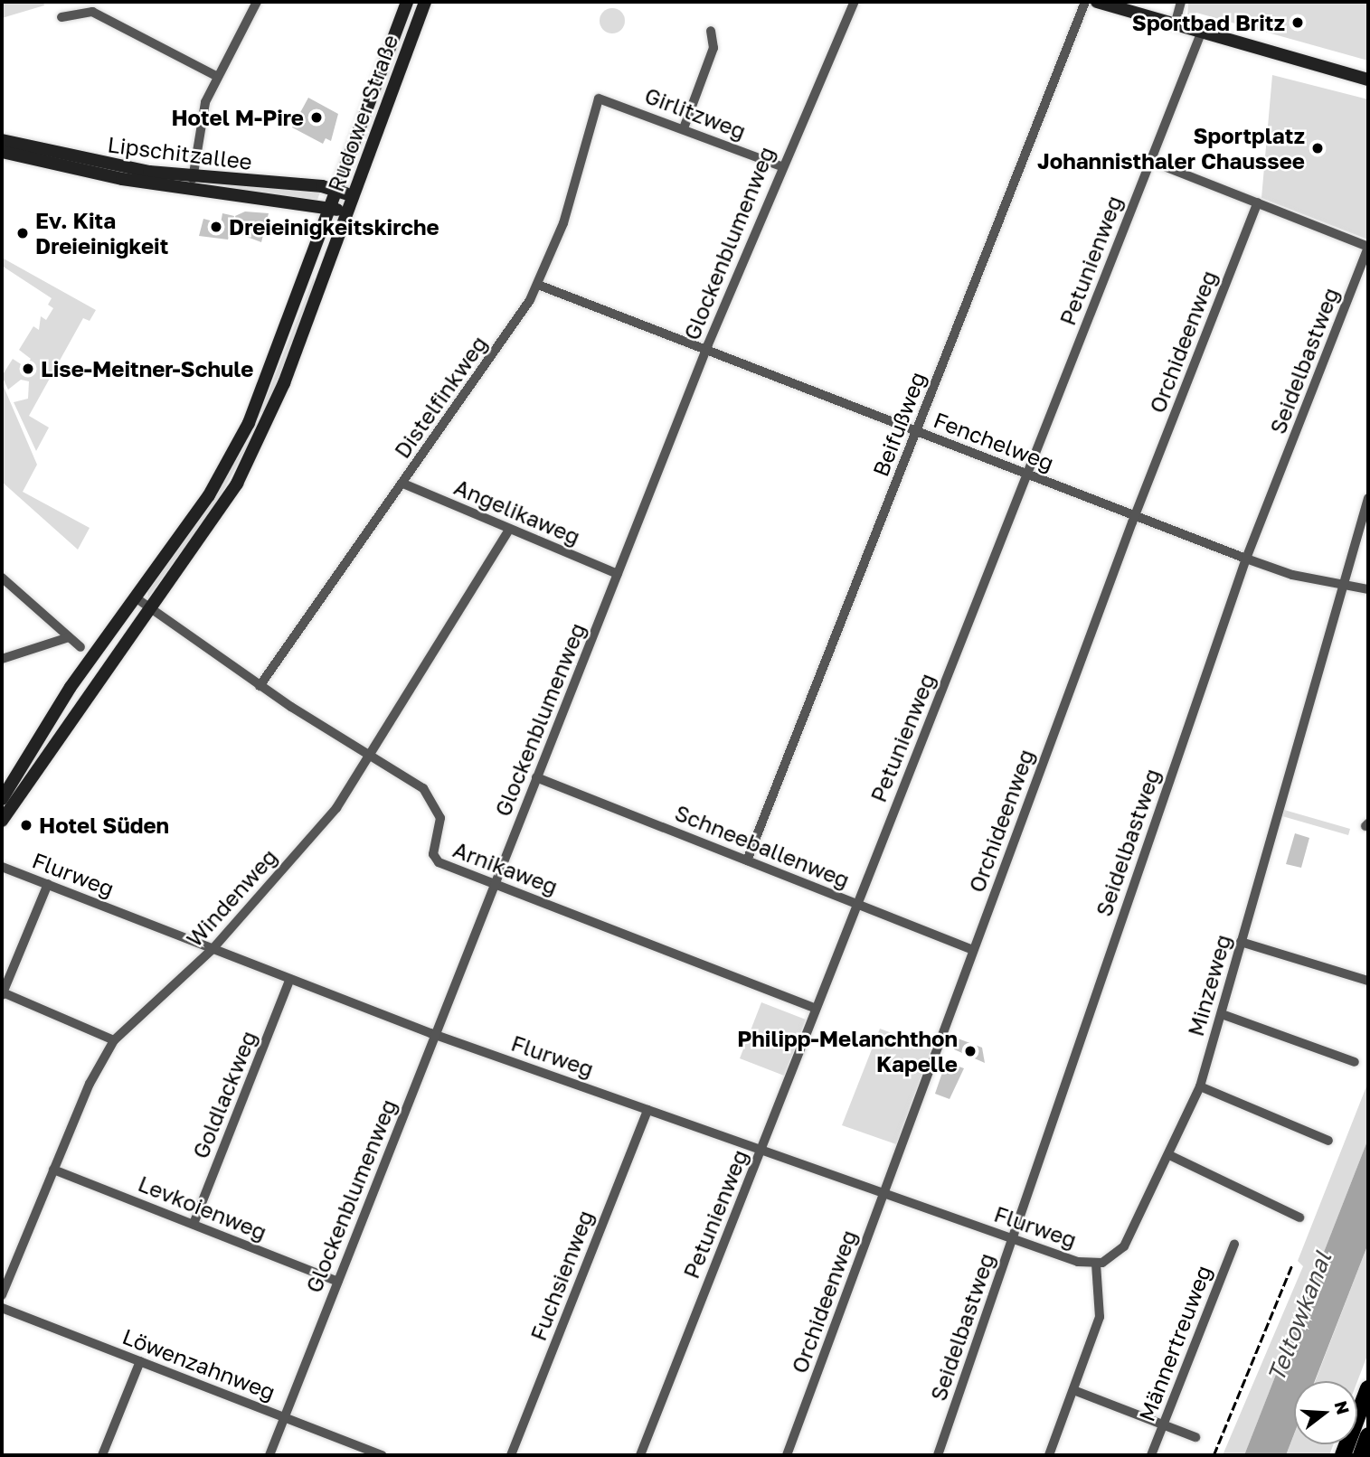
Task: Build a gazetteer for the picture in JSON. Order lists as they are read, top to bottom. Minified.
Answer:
{"streets":{"main road":["Rudower Straße","Lipschitzallee"],"street":["Girlitzweg","Glockenblumenweg","Petunienweg","Orchideenweg","Seidelbastweg","Distelfinkweg","Beifußweg","Fenchelweg","Angelikaweg","Schneeballenweg","Arnikaweg","Flurweg","Windenweg","Minzeweg","Goldlackweg","Levkoienweg","Fuchsienweg","Männertreuweg","Löwenzahnweg"]},"crossings":[["Rudower Straße","Lipschitzallee"],["Rudower Straße","Arnikaweg"],["Girlitzweg","Glockenblumenweg"],["Girlitzweg","Distelfinkweg"],["Glockenblumenweg","Fenchelweg"],["Glockenblumenweg","Angelikaweg"],["Glockenblumenweg","Schneeballenweg"],["Glockenblumenweg","Arnikaweg"],["Glockenblumenweg","Flurweg"],["Glockenblumenweg","Levkoienweg"],["Glockenblumenweg","Löwenzahnweg"],["Petunienweg","Fenchelweg"],["Petunienweg","Schneeballenweg"],["Petunienweg","Arnikaweg"],["Petunienweg","Flurweg"],["Orchideenweg","Fenchelweg"],["Orchideenweg","Schneeballenweg"],["Orchideenweg","Flurweg"],["Seidelbastweg","Fenchelweg"],["Seidelbastweg","Flurweg"],["Distelfinkweg","Fenchelweg"],["Distelfinkweg","Angelikaweg"],["Distelfinkweg","Arnikaweg"],["Beifußweg","Fenchelweg"],["Beifußweg","Schneeballenweg"],["Fenchelweg","Minzeweg"],["Angelikaweg","Windenweg"],["Arnikaweg","Windenweg"],["Flurweg","Windenweg"],["Flurweg","Minzeweg"],["Flurweg","Goldlackweg"],["Flurweg","Fuchsienweg"],["Windenweg","Levkoienweg"],["Goldlackweg","Levkoienweg"]],"water":["Teltowkanal"],"places":["Sportbad Britz","Hotel M-Pire","Sportplatz Johannisthaler Chaussee","Dreieinigkeitskirche","Ev. Kita Dreieinigkeit","Lise-Meitner-Schule","Hotel Süden","Philipp-Melanchthon Kapelle"],"north":"right"}
